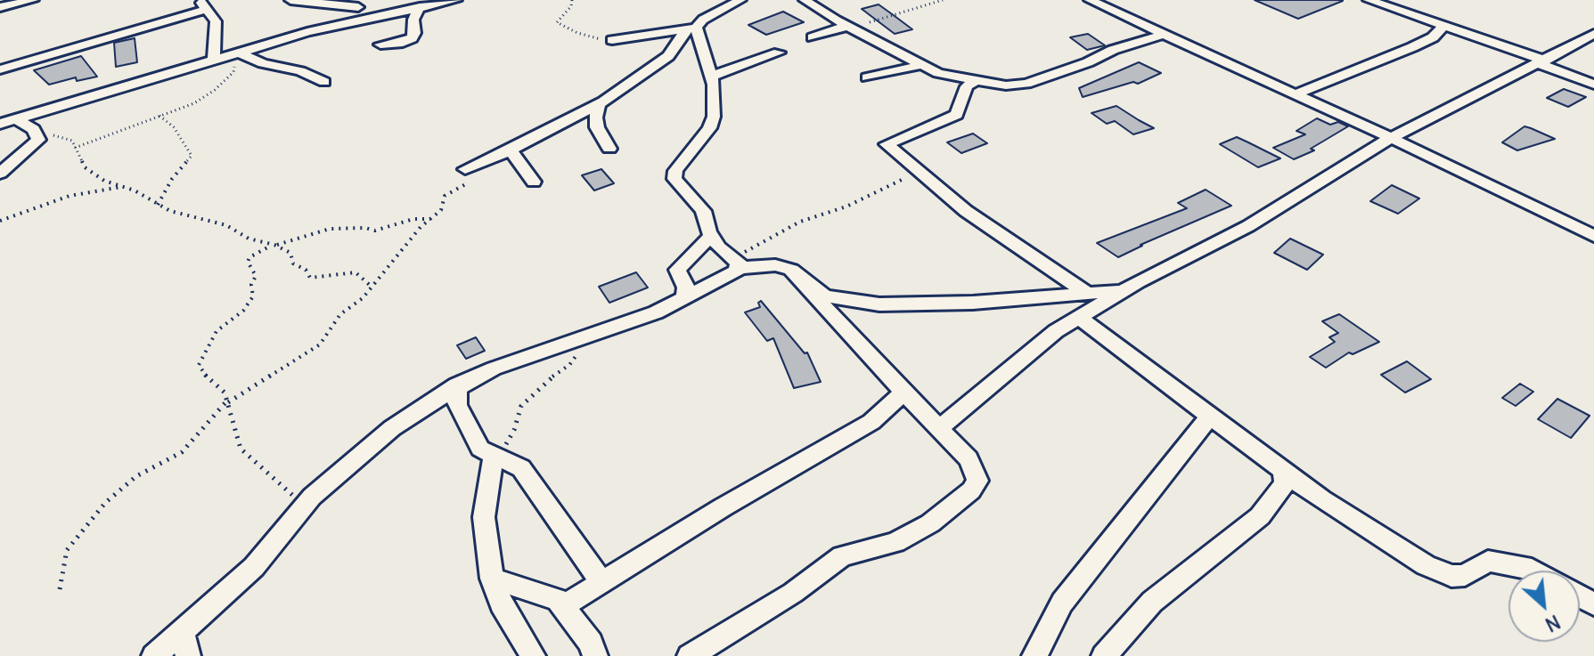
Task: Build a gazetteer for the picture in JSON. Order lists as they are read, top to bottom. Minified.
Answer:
{"north":"bottom right"}
